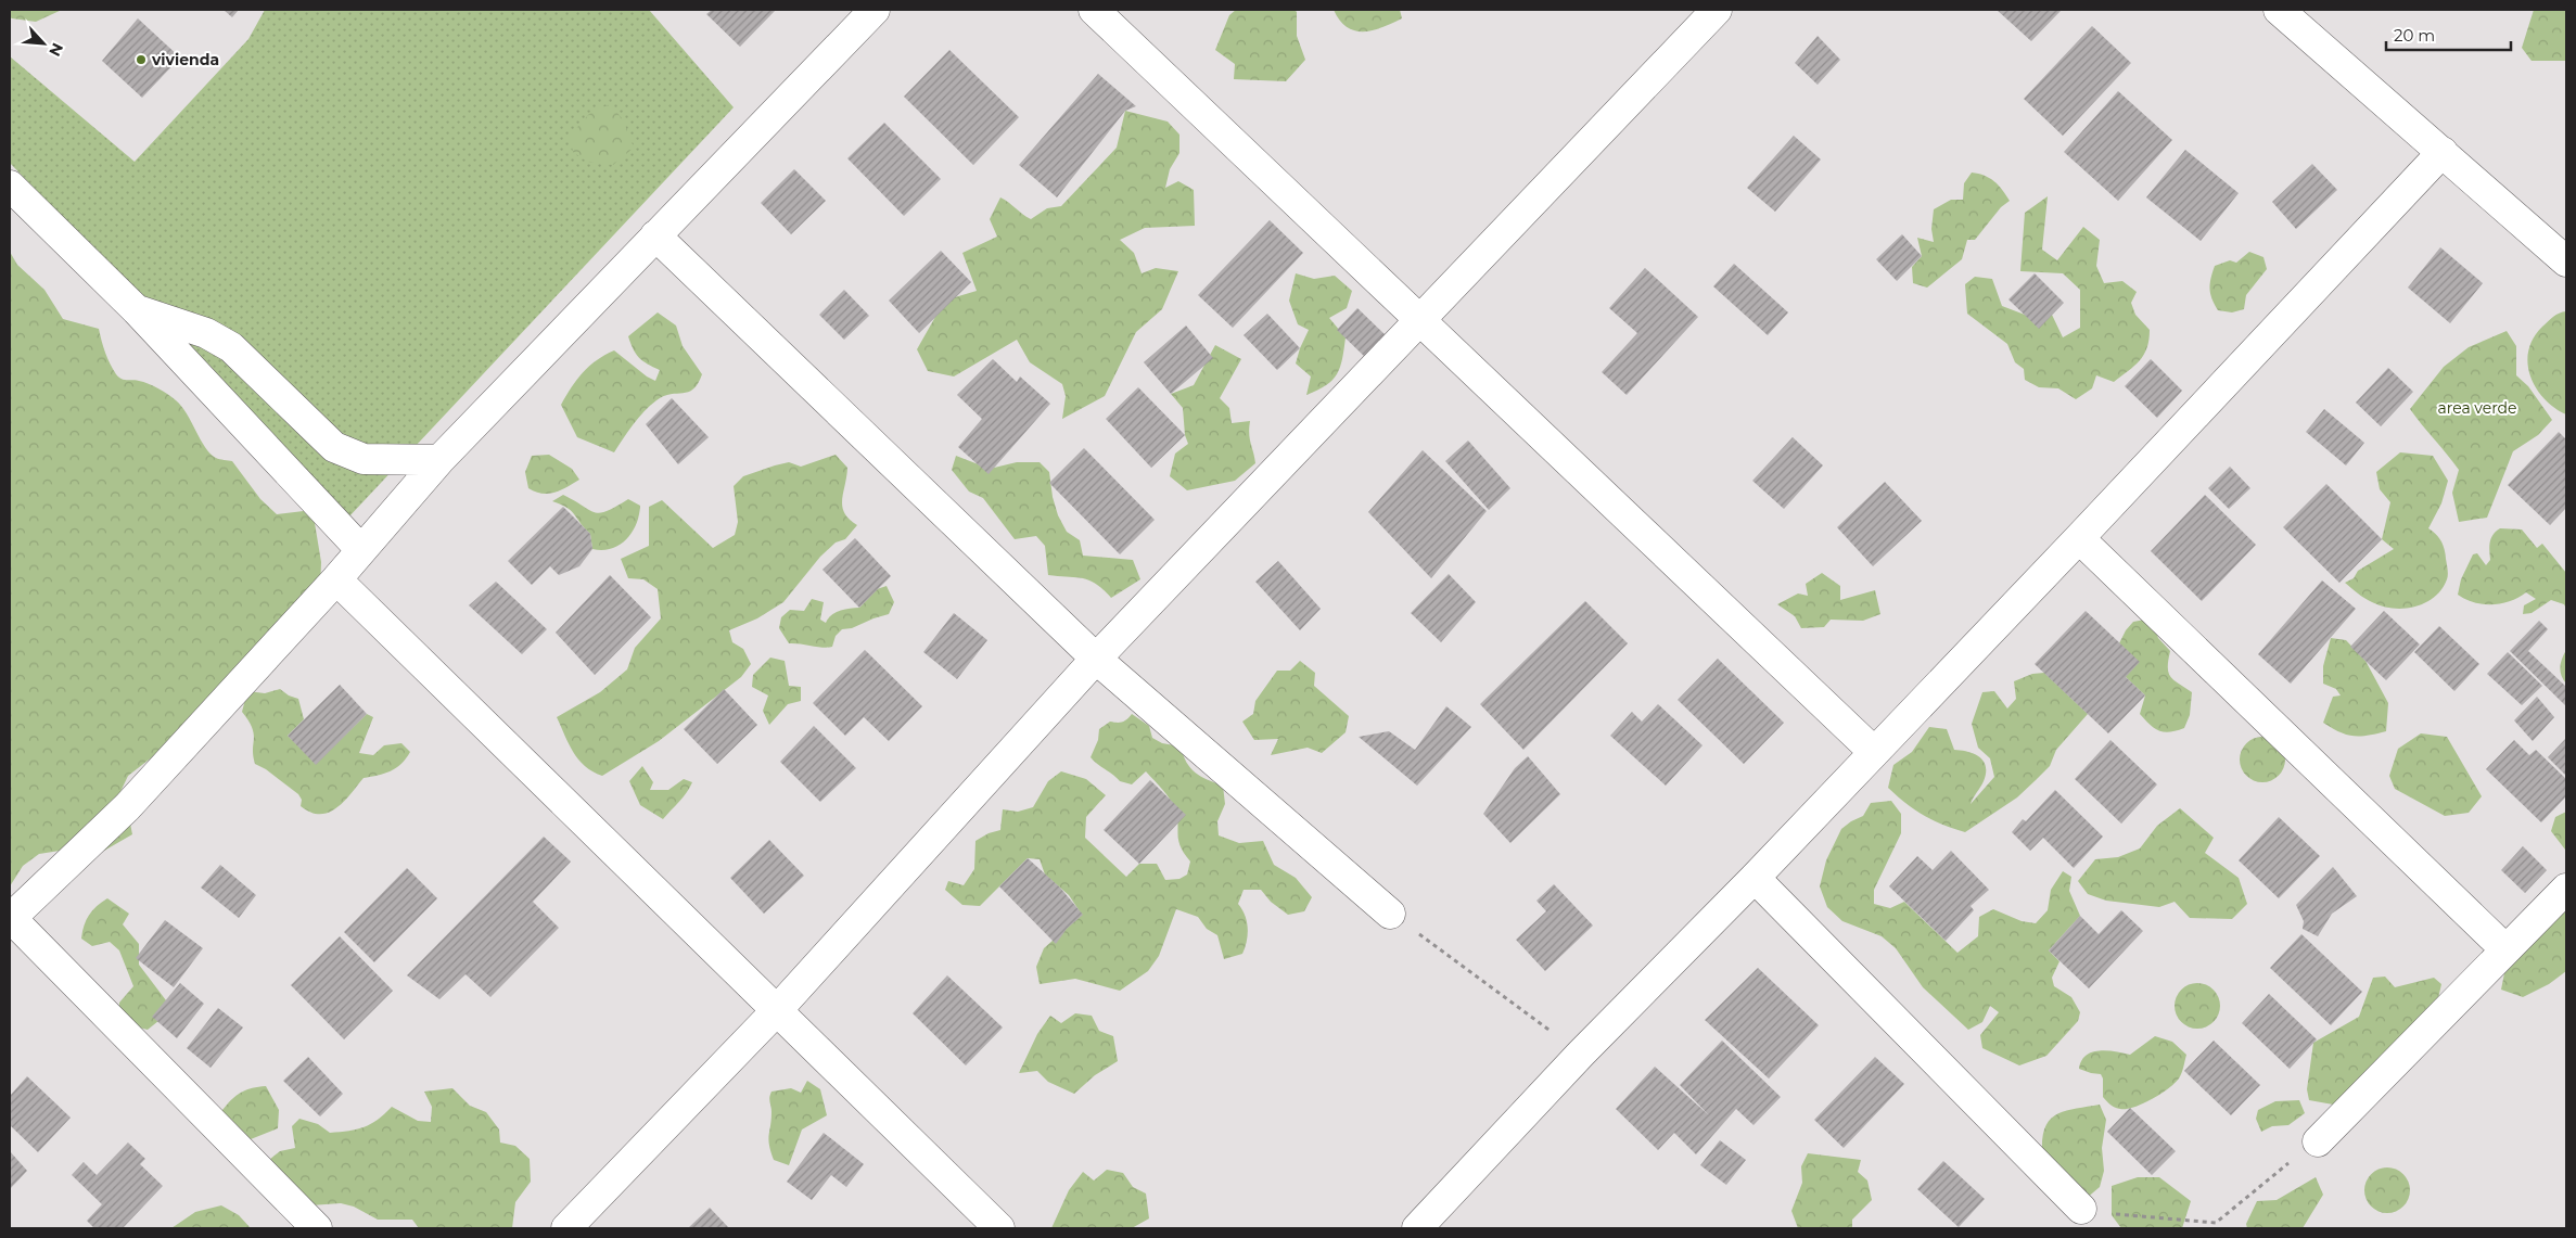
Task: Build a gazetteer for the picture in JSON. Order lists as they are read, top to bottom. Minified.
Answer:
{"parks":["area verde"],"places":["vivienda"],"scale_bar":"20 m","north":"bottom right"}
